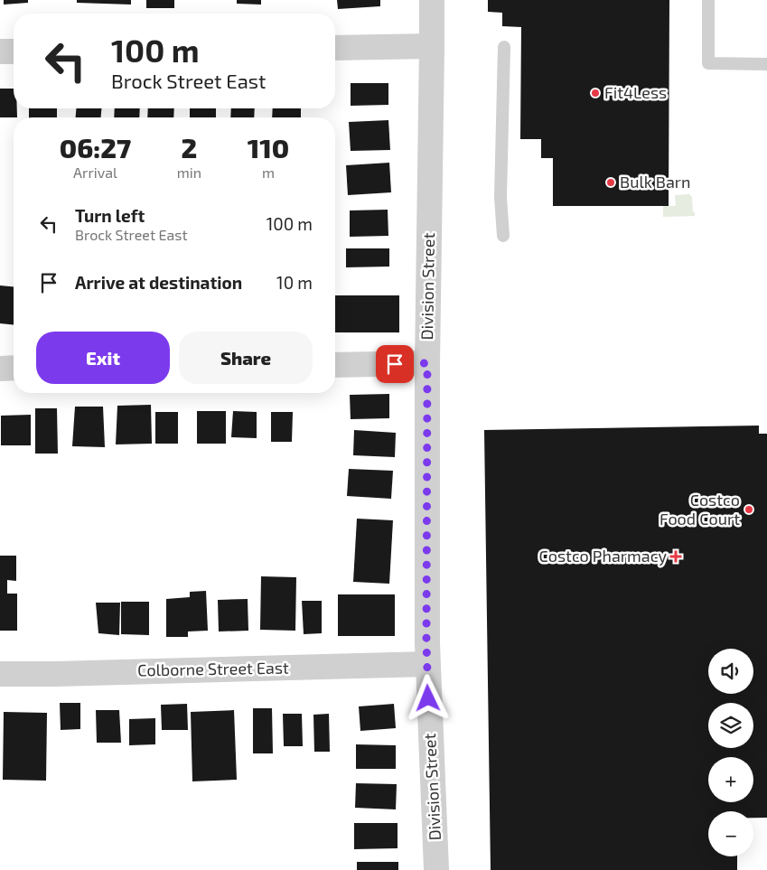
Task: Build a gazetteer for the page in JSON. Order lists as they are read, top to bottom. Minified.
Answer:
{"streets":{"street":["Division Street","Colborne Street East"]},"crossings":[["Division Street","Colborne Street East"]],"places":{"other":["Fit4Less","Bulk Barn","Costco Food Court"],"health":["Costco Pharmacy"]},"page":{"turn":["100 m","Brock Street East"],"eta":["06:27","Arrival","2","min","110","m"],"list":[{"name":"Turn left","note":"Brock Street East","value":"100 m"},{"name":"Arrive at destination","value":"10 m"}],"buttons":["Exit","Share"],"map_buttons":["+","−"]}}
